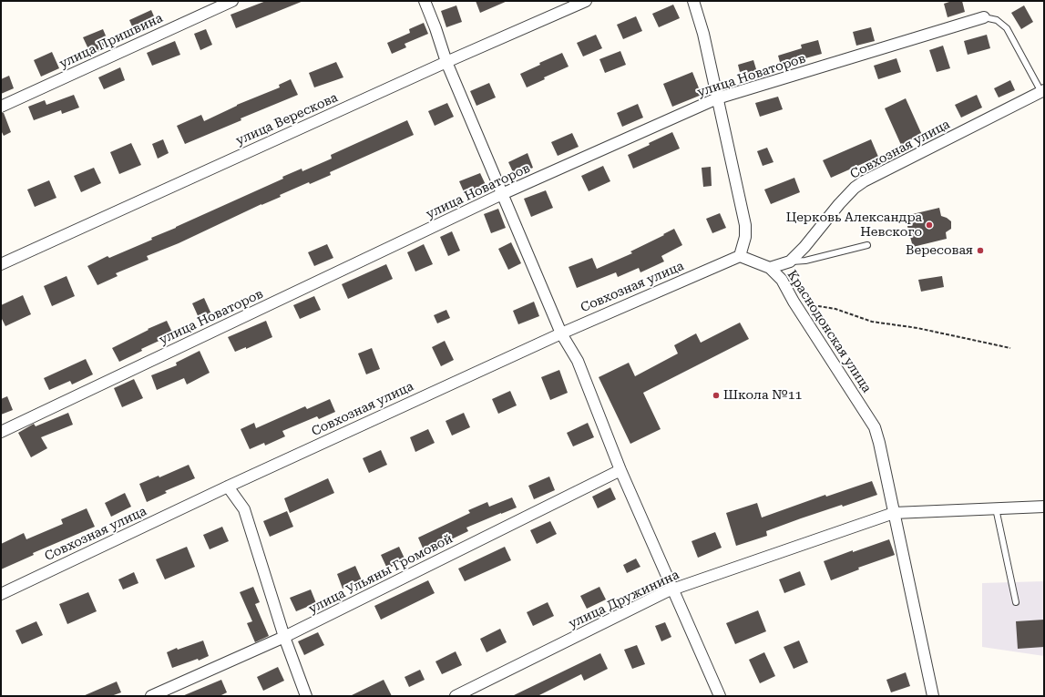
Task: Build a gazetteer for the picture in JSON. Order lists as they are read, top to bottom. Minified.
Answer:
{"streets":{"street":["улица Пришвина","улица Новаторов","улица Верескова","Совхозная улица","Краснодонская улица","улица Ульяны Громовой","улица Дружинина"]},"crossings":[["Совхозная улица","Краснодонская улица"],["Краснодонская улица","улица Дружинина"]],"places":["Церковь Александра Невского","Вересовая","Школа №11"]}
